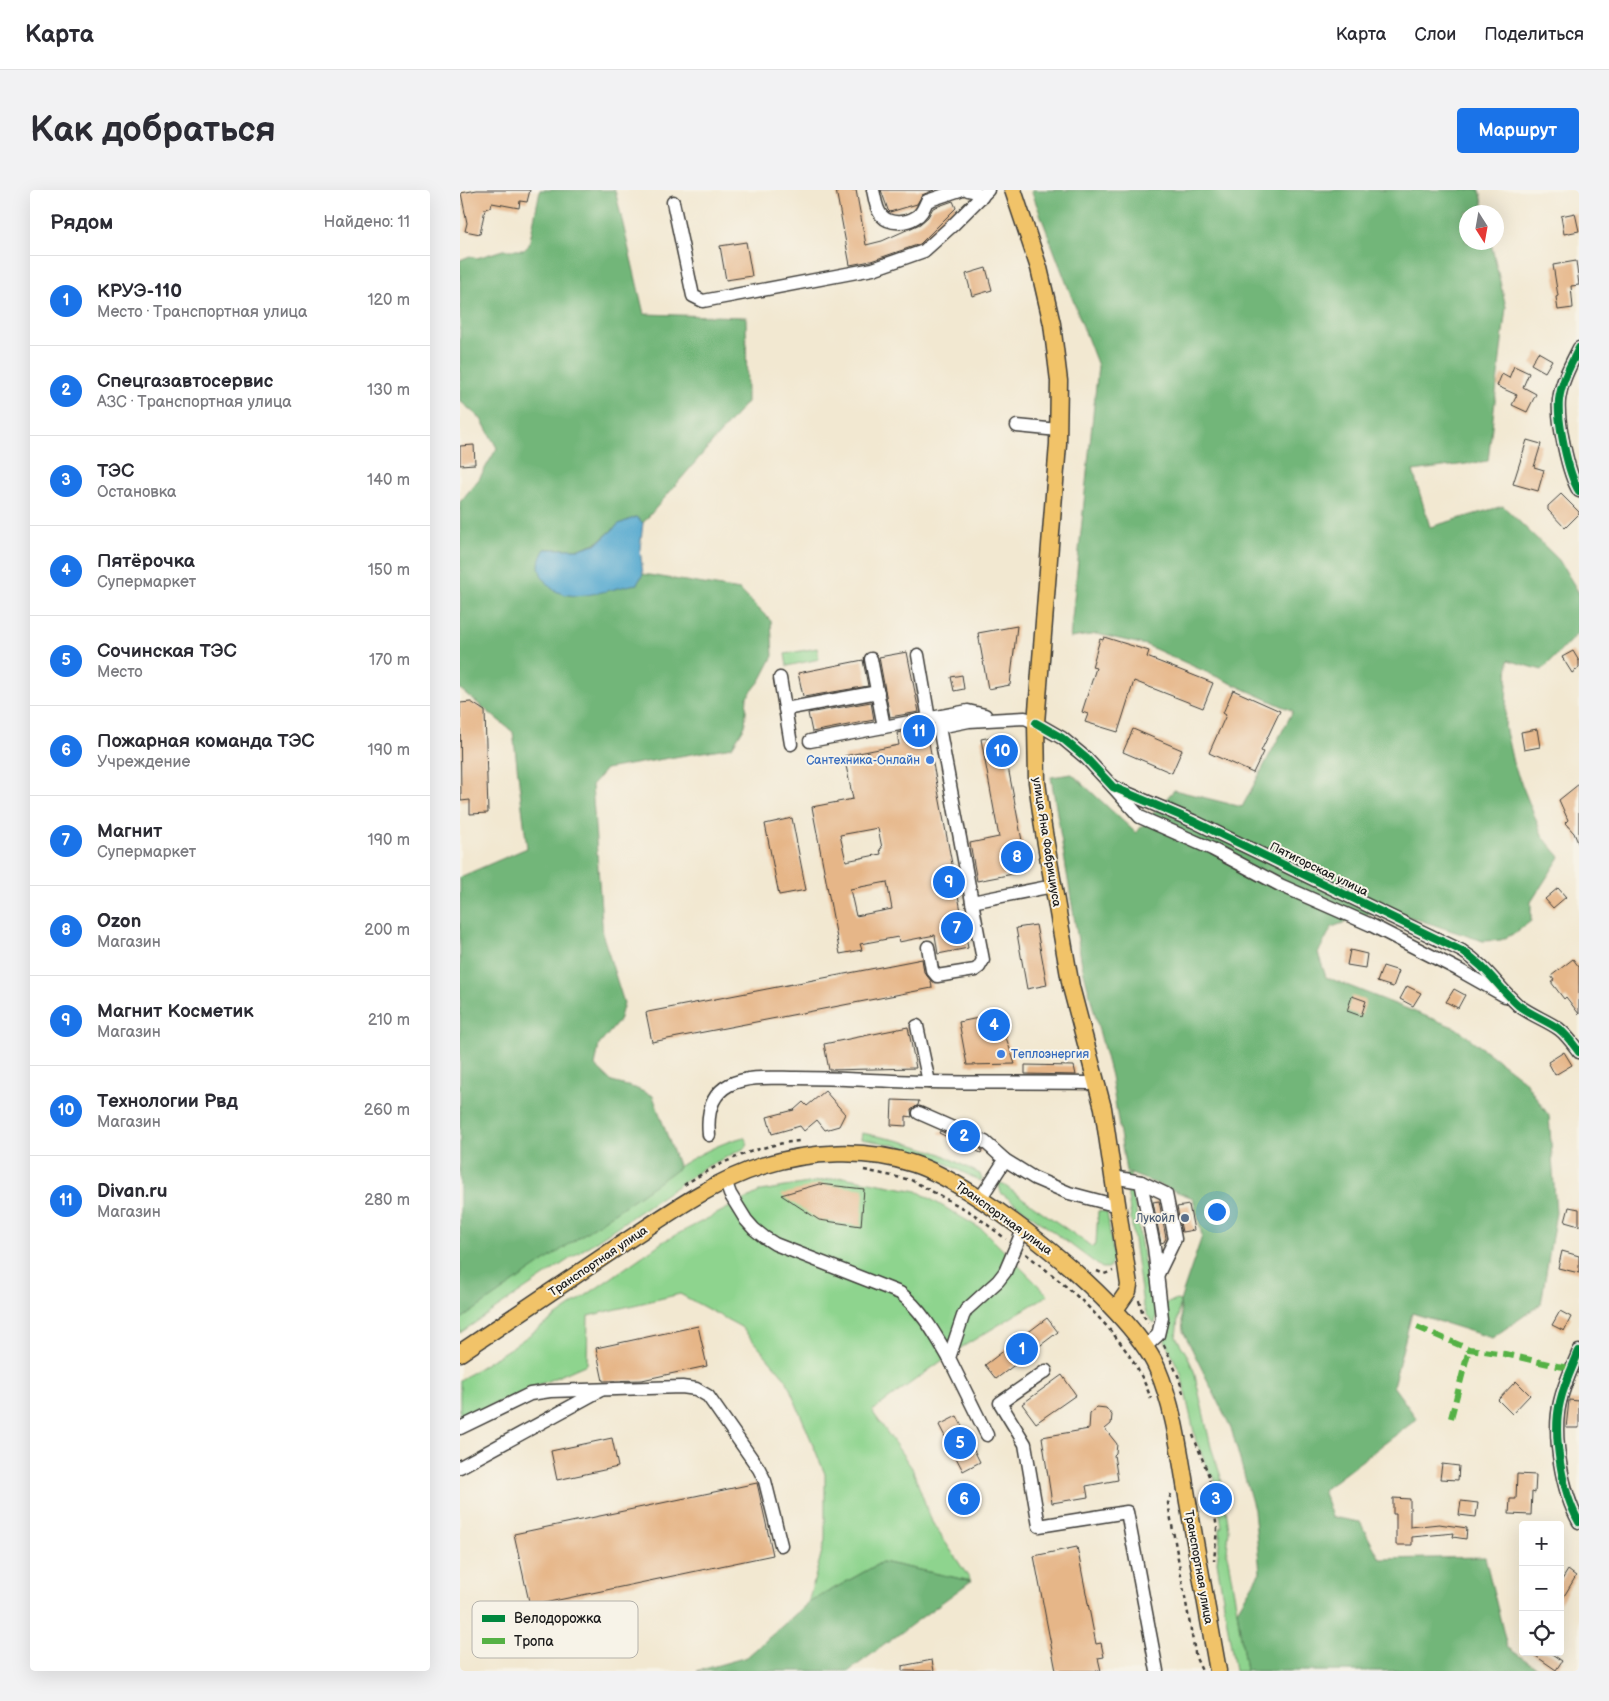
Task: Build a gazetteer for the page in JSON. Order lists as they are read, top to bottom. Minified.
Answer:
{"streets":{"main road":["улица Яна Фабрициуса","Транспортная улица"],"street":["Пятигорская улица"]},"crossings":[["улица Яна Фабрициуса","Пятигорская улица"],["улица Яна Фабрициуса","Транспортная улица"]],"places":["Сантехника-Онлайн","Теплоэнергия","Лукойл"],"legend":["Велодорожка","Тропа"],"north":"bottom","page":{"header":"Карта","nav":["Карта","Слои","Поделиться"],"buttons":"Маршрут","title":"Как добраться","heading":["Рядом","Найдено: 11"],"list":[{"mark":"1","name":"КРУЭ-110","note":"Место · Транспортная улица","value":"120 m"},{"mark":"2","name":"Спецгазавтосервис","note":"АЗС · Транспортная улица","value":"130 m"},{"mark":"3","name":"ТЭС","note":"Остановка","value":"140 m"},{"mark":"4","name":"Пятёрочка","note":"Супермаркет","value":"150 m"},{"mark":"5","name":"Сочинская ТЭС","note":"Место","value":"170 m"},{"mark":"6","name":"Пожарная команда ТЭС","note":"Учреждение","value":"190 m"},{"mark":"7","name":"Магнит","note":"Супермаркет","value":"190 m"},{"mark":"8","name":"Ozon","note":"Магазин","value":"200 m"},{"mark":"9","name":"Магнит Косметик","note":"Магазин","value":"210 m"},{"mark":"10","name":"Технологии Рвд","note":"Магазин","value":"260 m"},{"mark":"11","name":"Divan.ru","note":"Магазин","value":"280 m"}],"pins":["11","10","8","9","7","4","2","1","5","3","6"],"map_buttons":["+","−"]}}
